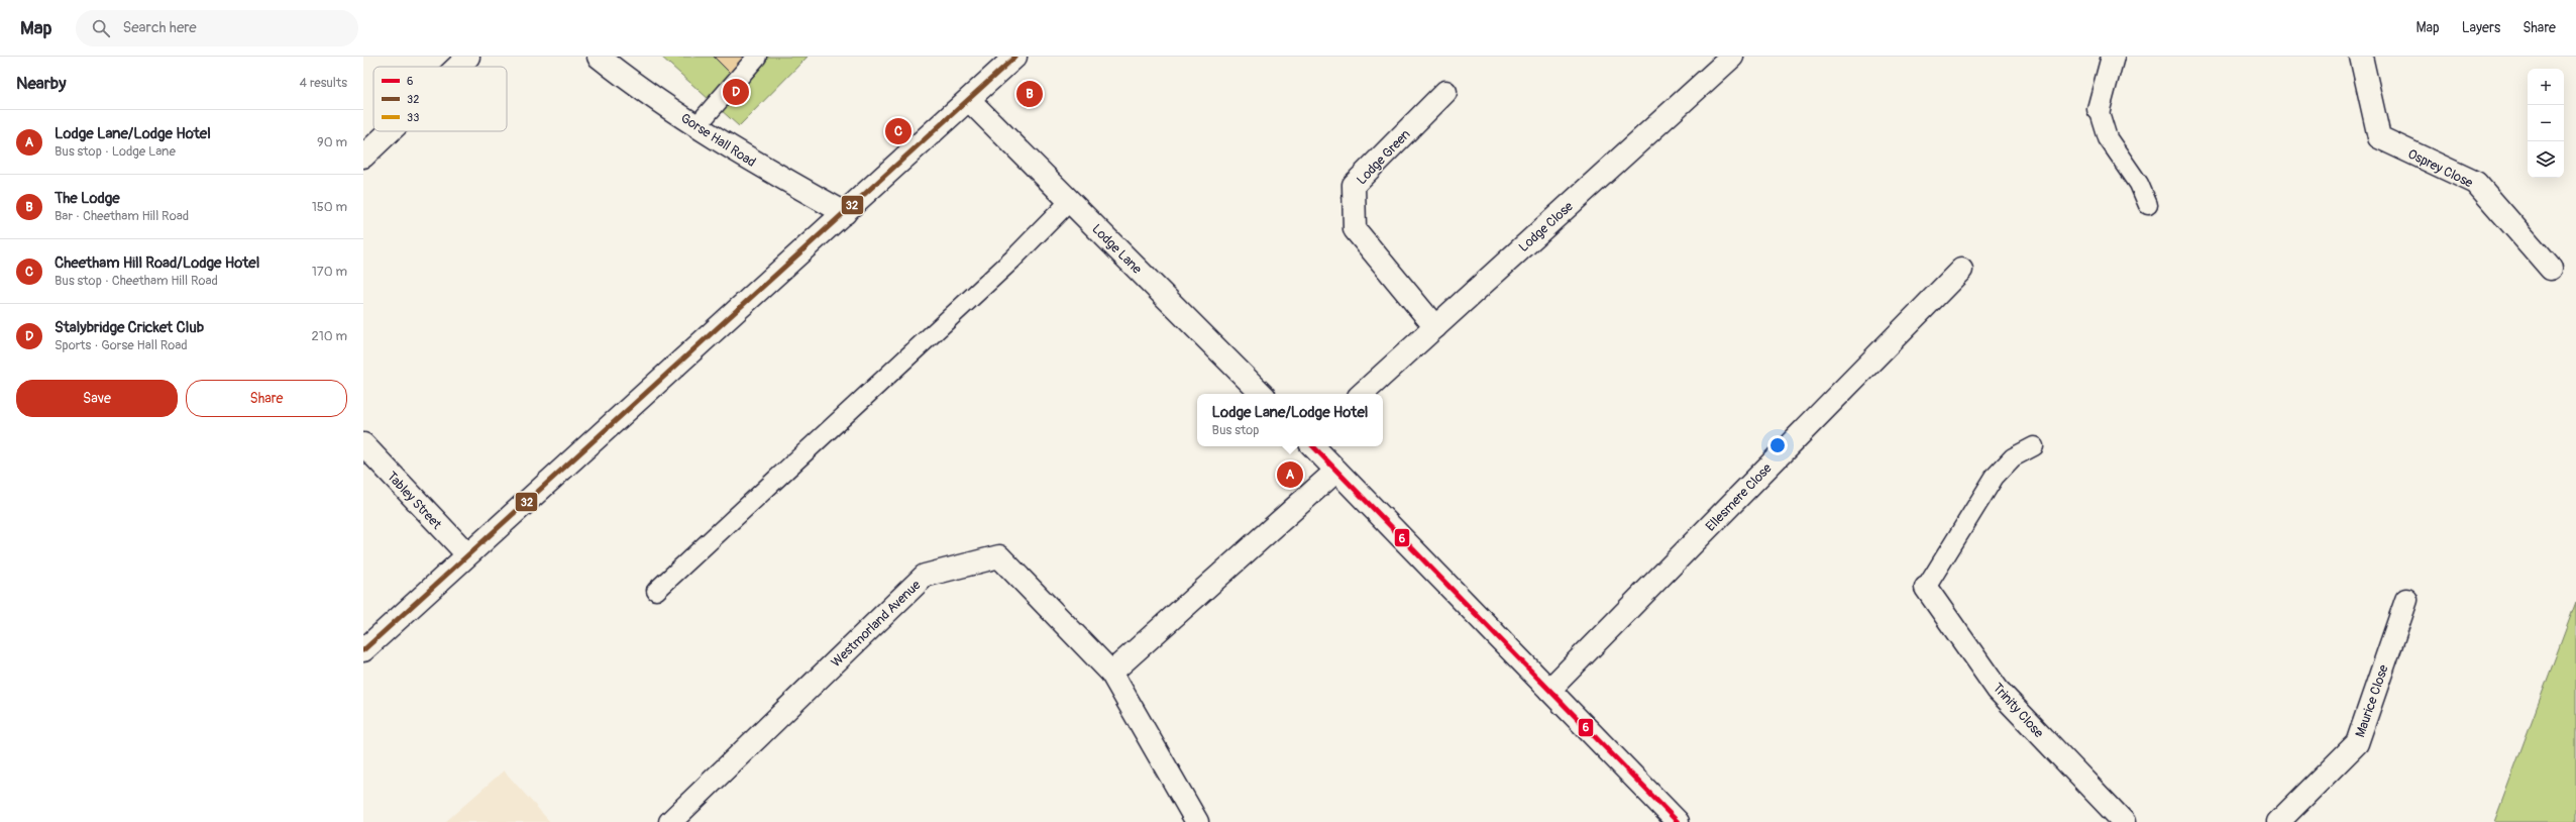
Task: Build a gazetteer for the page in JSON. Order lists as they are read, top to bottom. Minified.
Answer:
{"streets":{"street":["Gorse Hall Road","Lodge Green","Osprey Close","Lodge Close","Lodge Lane","Ellesmere Close","Tabley Street","Westmorland Avenue","Maurice Close","Trinity Close"]},"crossings":[["Lodge Green","Lodge Close"]],"lines":["transit line 32","transit line 6"],"legend":["6","32","33"],"page":{"header":"Map","search":"Search here","nav":["Map","Layers","Share"],"heading":["Nearby","4 results"],"map_buttons":["+","−"],"pins":["D","B","C","A"],"list":[{"mark":"A","name":"Lodge Lane/Lodge Hotel","note":"Bus stop · Lodge Lane","value":"90 m"},{"mark":"B","name":"The Lodge","note":"Bar · Cheetham Hill Road","value":"150 m"},{"mark":"C","name":"Cheetham Hill Road/Lodge Hotel","note":"Bus stop · Cheetham Hill Road","value":"170 m"},{"mark":"D","name":"Stalybridge Cricket Club","note":"Sports · Gorse Hall Road","value":"210 m"}],"buttons":["Save","Share"],"popup":["Lodge Lane/Lodge Hotel","Bus stop"]}}
